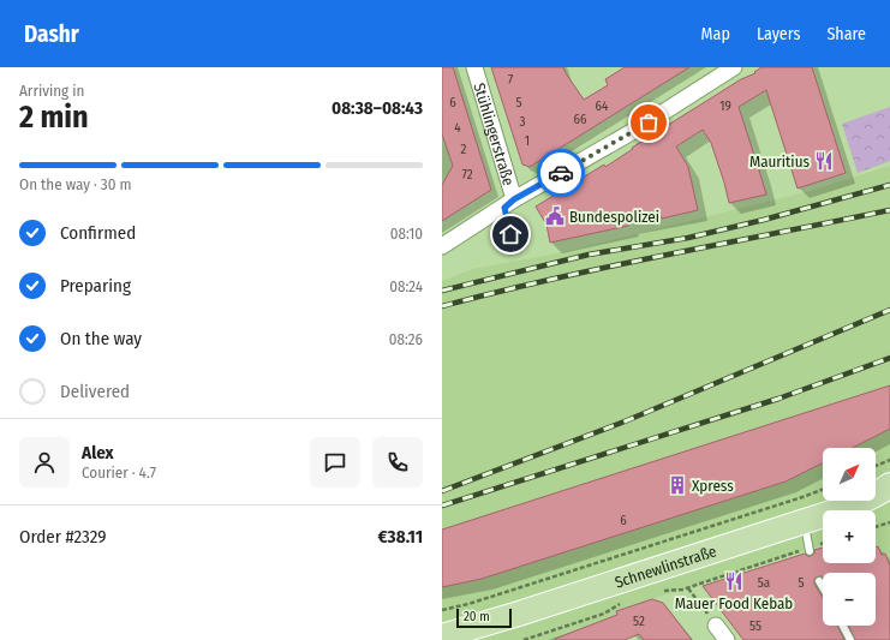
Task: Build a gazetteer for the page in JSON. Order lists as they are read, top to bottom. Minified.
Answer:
{"streets":{"main road":["Schnewlinstraße"],"street":["Stühlingerstraße"]},"places":{"restaurant":["Mauritius","Mauer Food Kebab"],"public building":["Bundespolizei"],"building":["Xpress"]},"house_numbers":["7","6","5","64","19","66","3","4","1","2","72","6","5a","5","52","55"],"scale_bar":"20 m","north":"top right","page":{"header":"Dashr","nav":["Map","Layers","Share"],"heading":["2 min","Arriving in","08:38–08:43"],"panel":["Alex","Courier · 4.7","Order #2329","€38.11"],"bar":"On the way · 30 m","list":[["Confirmed","08:10"],["Preparing","08:24"],["On the way","08:26"],"Delivered"],"map_buttons":["+","−"],"scale":"20 m"}}
